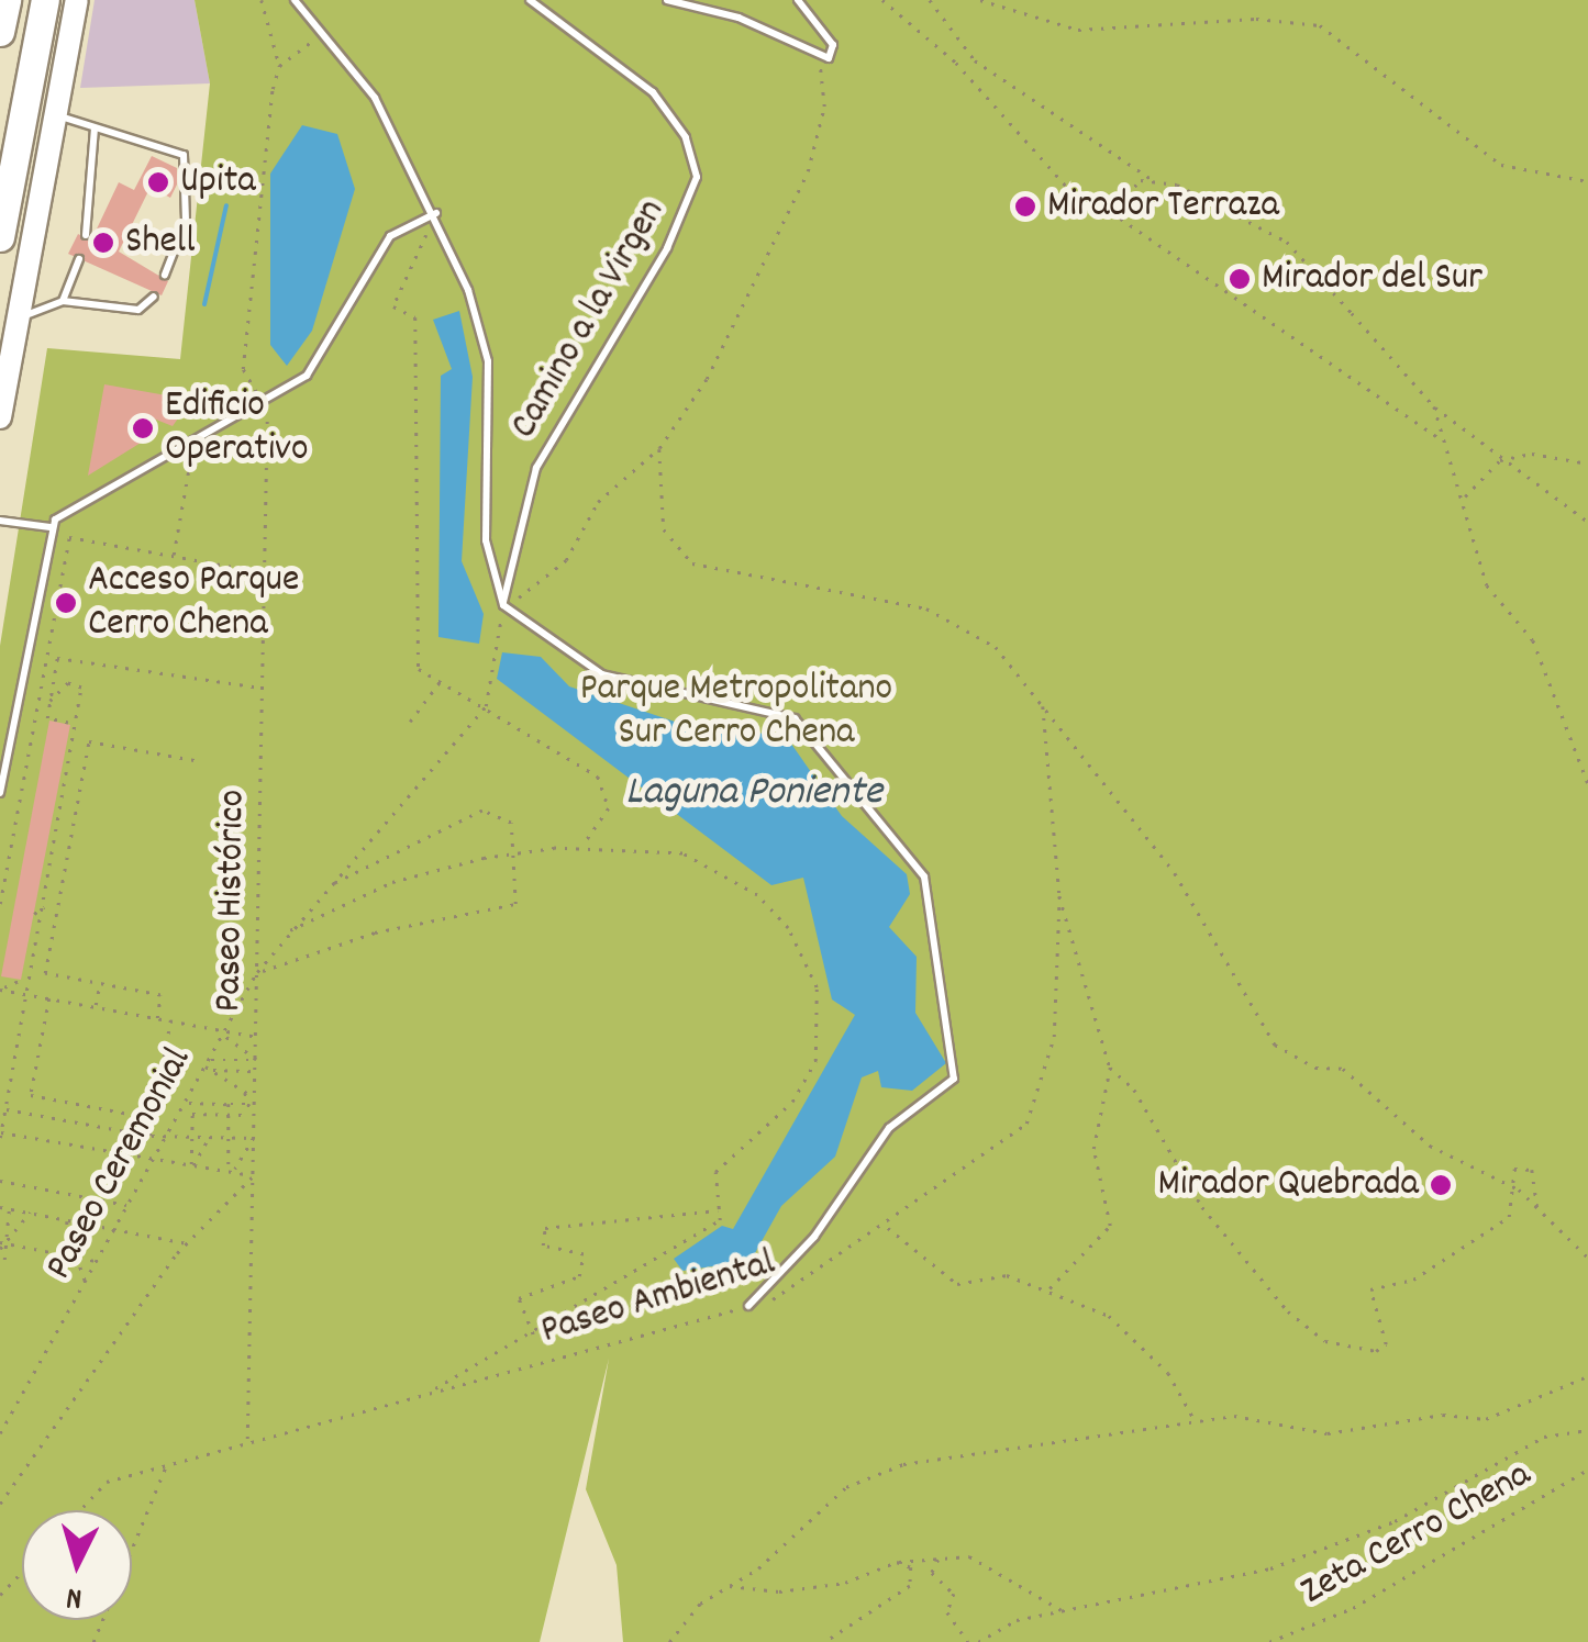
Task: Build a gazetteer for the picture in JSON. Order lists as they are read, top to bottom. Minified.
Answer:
{"streets":{"lane":["Camino a la Virgen"],"path":["Paseo Histórico","Paseo Ceremonial","Paseo Ambiental","Zeta Cerro Chena"]},"crossings":[["Paseo Histórico","Paseo Ceremonial"],["Paseo Histórico","Paseo Ambiental"]],"water":["Laguna Poniente"],"parks":["Parque Metropolitano Sur Cerro Chena"],"places":["Upita","Mirador Terraza","Shell","Mirador del Sur","Edificio Operativo","Acceso Parque Cerro Chena","Mirador Quebrada"],"north":"bottom"}
